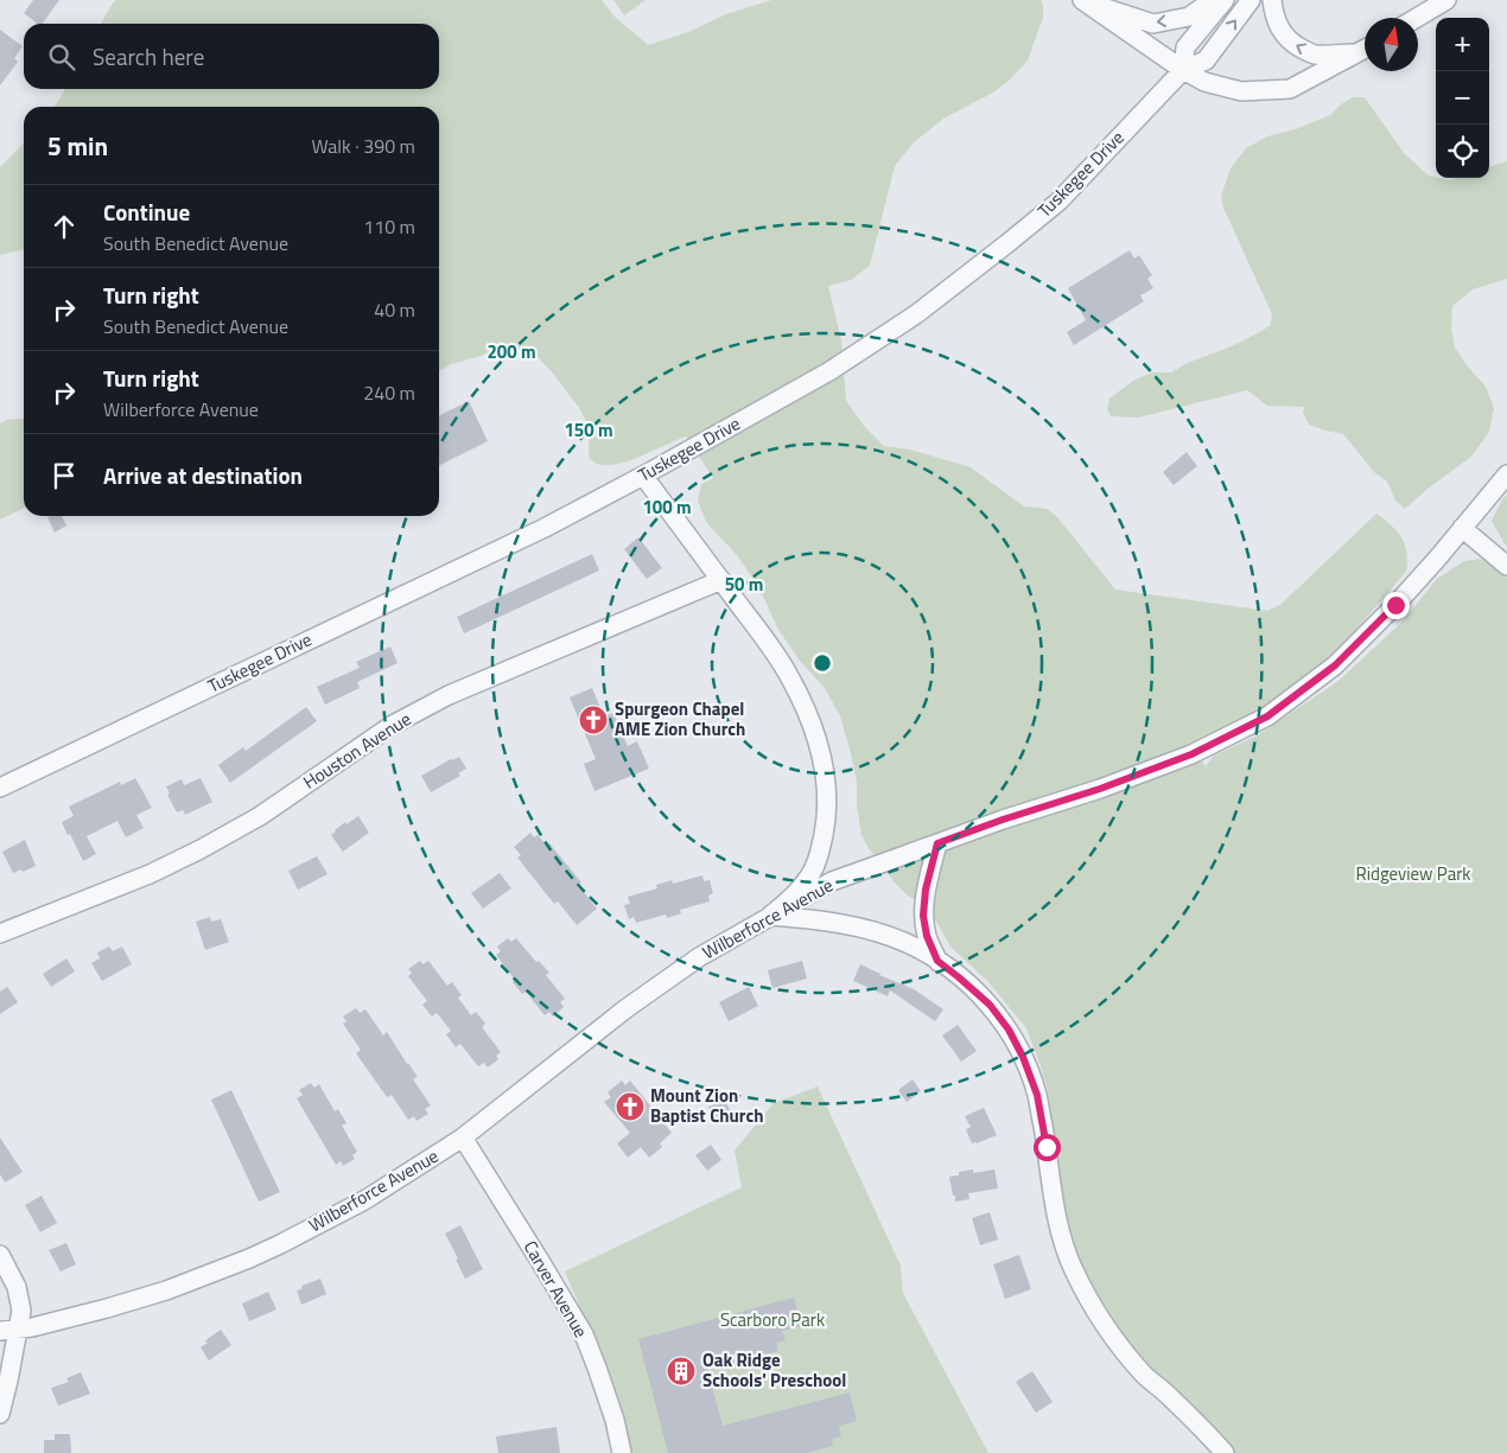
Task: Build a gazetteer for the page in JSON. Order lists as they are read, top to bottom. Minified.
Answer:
{"streets":{"street":["Tuskegee Drive","Houston Avenue","Wilberforce Avenue","Carver Avenue"]},"crossings":[["Wilberforce Avenue","Carver Avenue"]],"parks":["Ridgeview Park","Scarboro Park"],"places":{"church":["Spurgeon Chapel AME Zion Church","Mount Zion Baptist Church"],"building":["Oak Ridge Schools' Preschool"]},"north":"top","page":{"map_buttons":["+","−"],"search":"Search here","heading":["5 min","Walk · 390 m"],"list":[["Continue","South Benedict Avenue","110 m"],["Turn right","South Benedict Avenue","40 m"],["Turn right","Wilberforce Avenue","240 m"],"Arrive at destination"]},"rings":["200 m","150 m","100 m","50 m"]}
